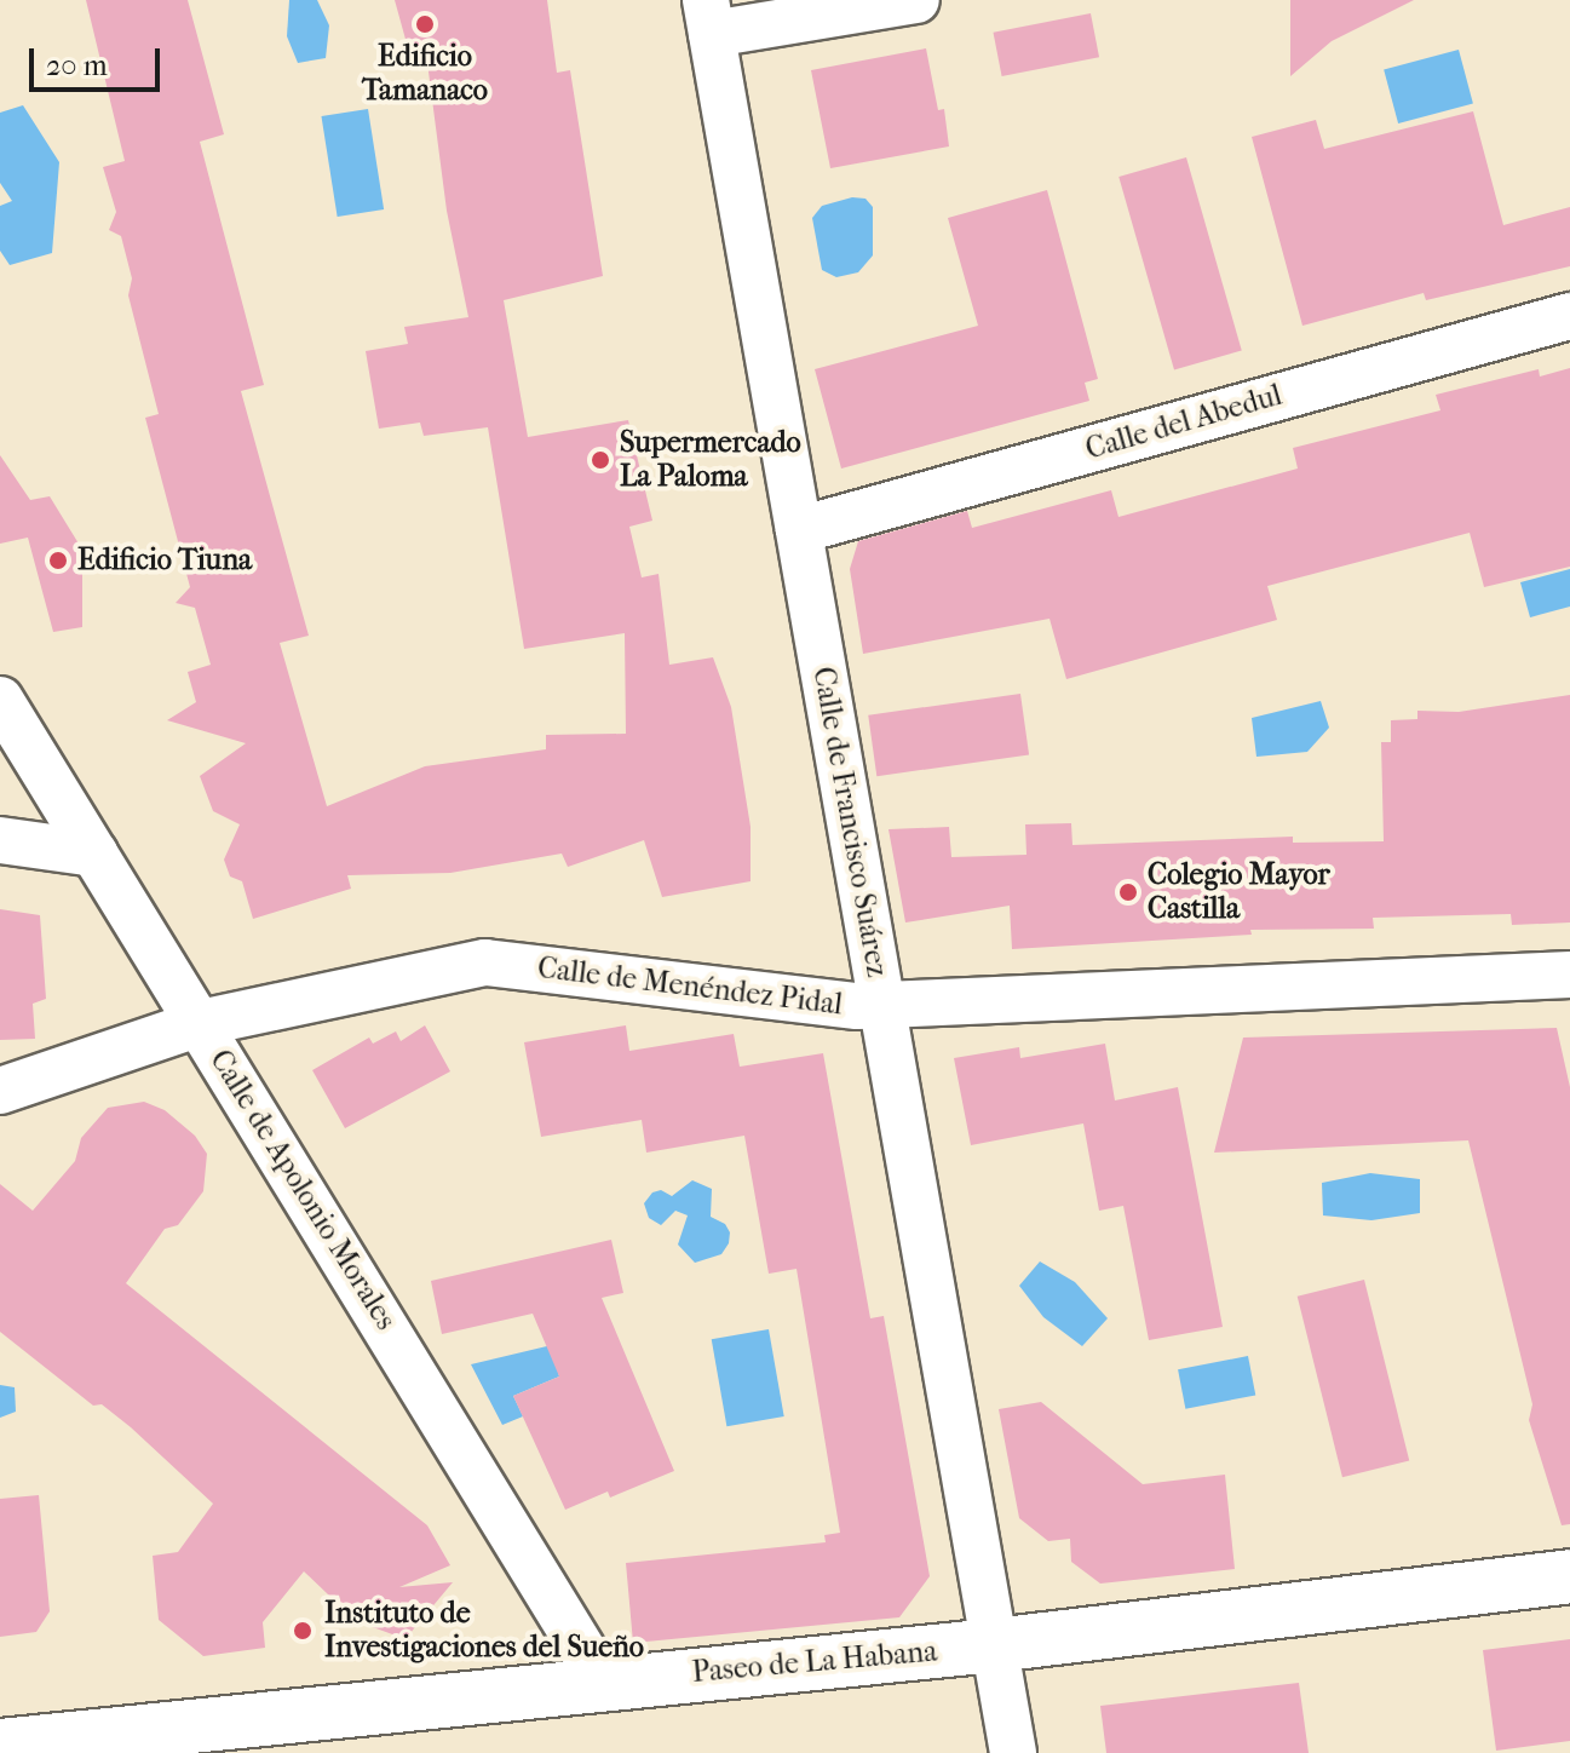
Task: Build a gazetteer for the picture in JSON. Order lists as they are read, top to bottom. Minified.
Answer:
{"streets":{"street":["Calle del Abedul","Calle de Francisco Suárez","Calle de Menéndez Pidal","Calle de Apolonio Morales","Paseo de La Habana"]},"crossings":[["Calle del Abedul","Calle de Francisco Suárez"],["Calle de Francisco Suárez","Calle de Menéndez Pidal"],["Calle de Francisco Suárez","Paseo de La Habana"],["Calle de Menéndez Pidal","Calle de Apolonio Morales"],["Calle de Apolonio Morales","Paseo de La Habana"]],"places":["Edificio Tamanaco","Supermercado La Paloma","Edificio Tiuna","Colegio Mayor Castilla","Instituto de Investigaciones del Sueño"],"scale_bar":"20 m"}
